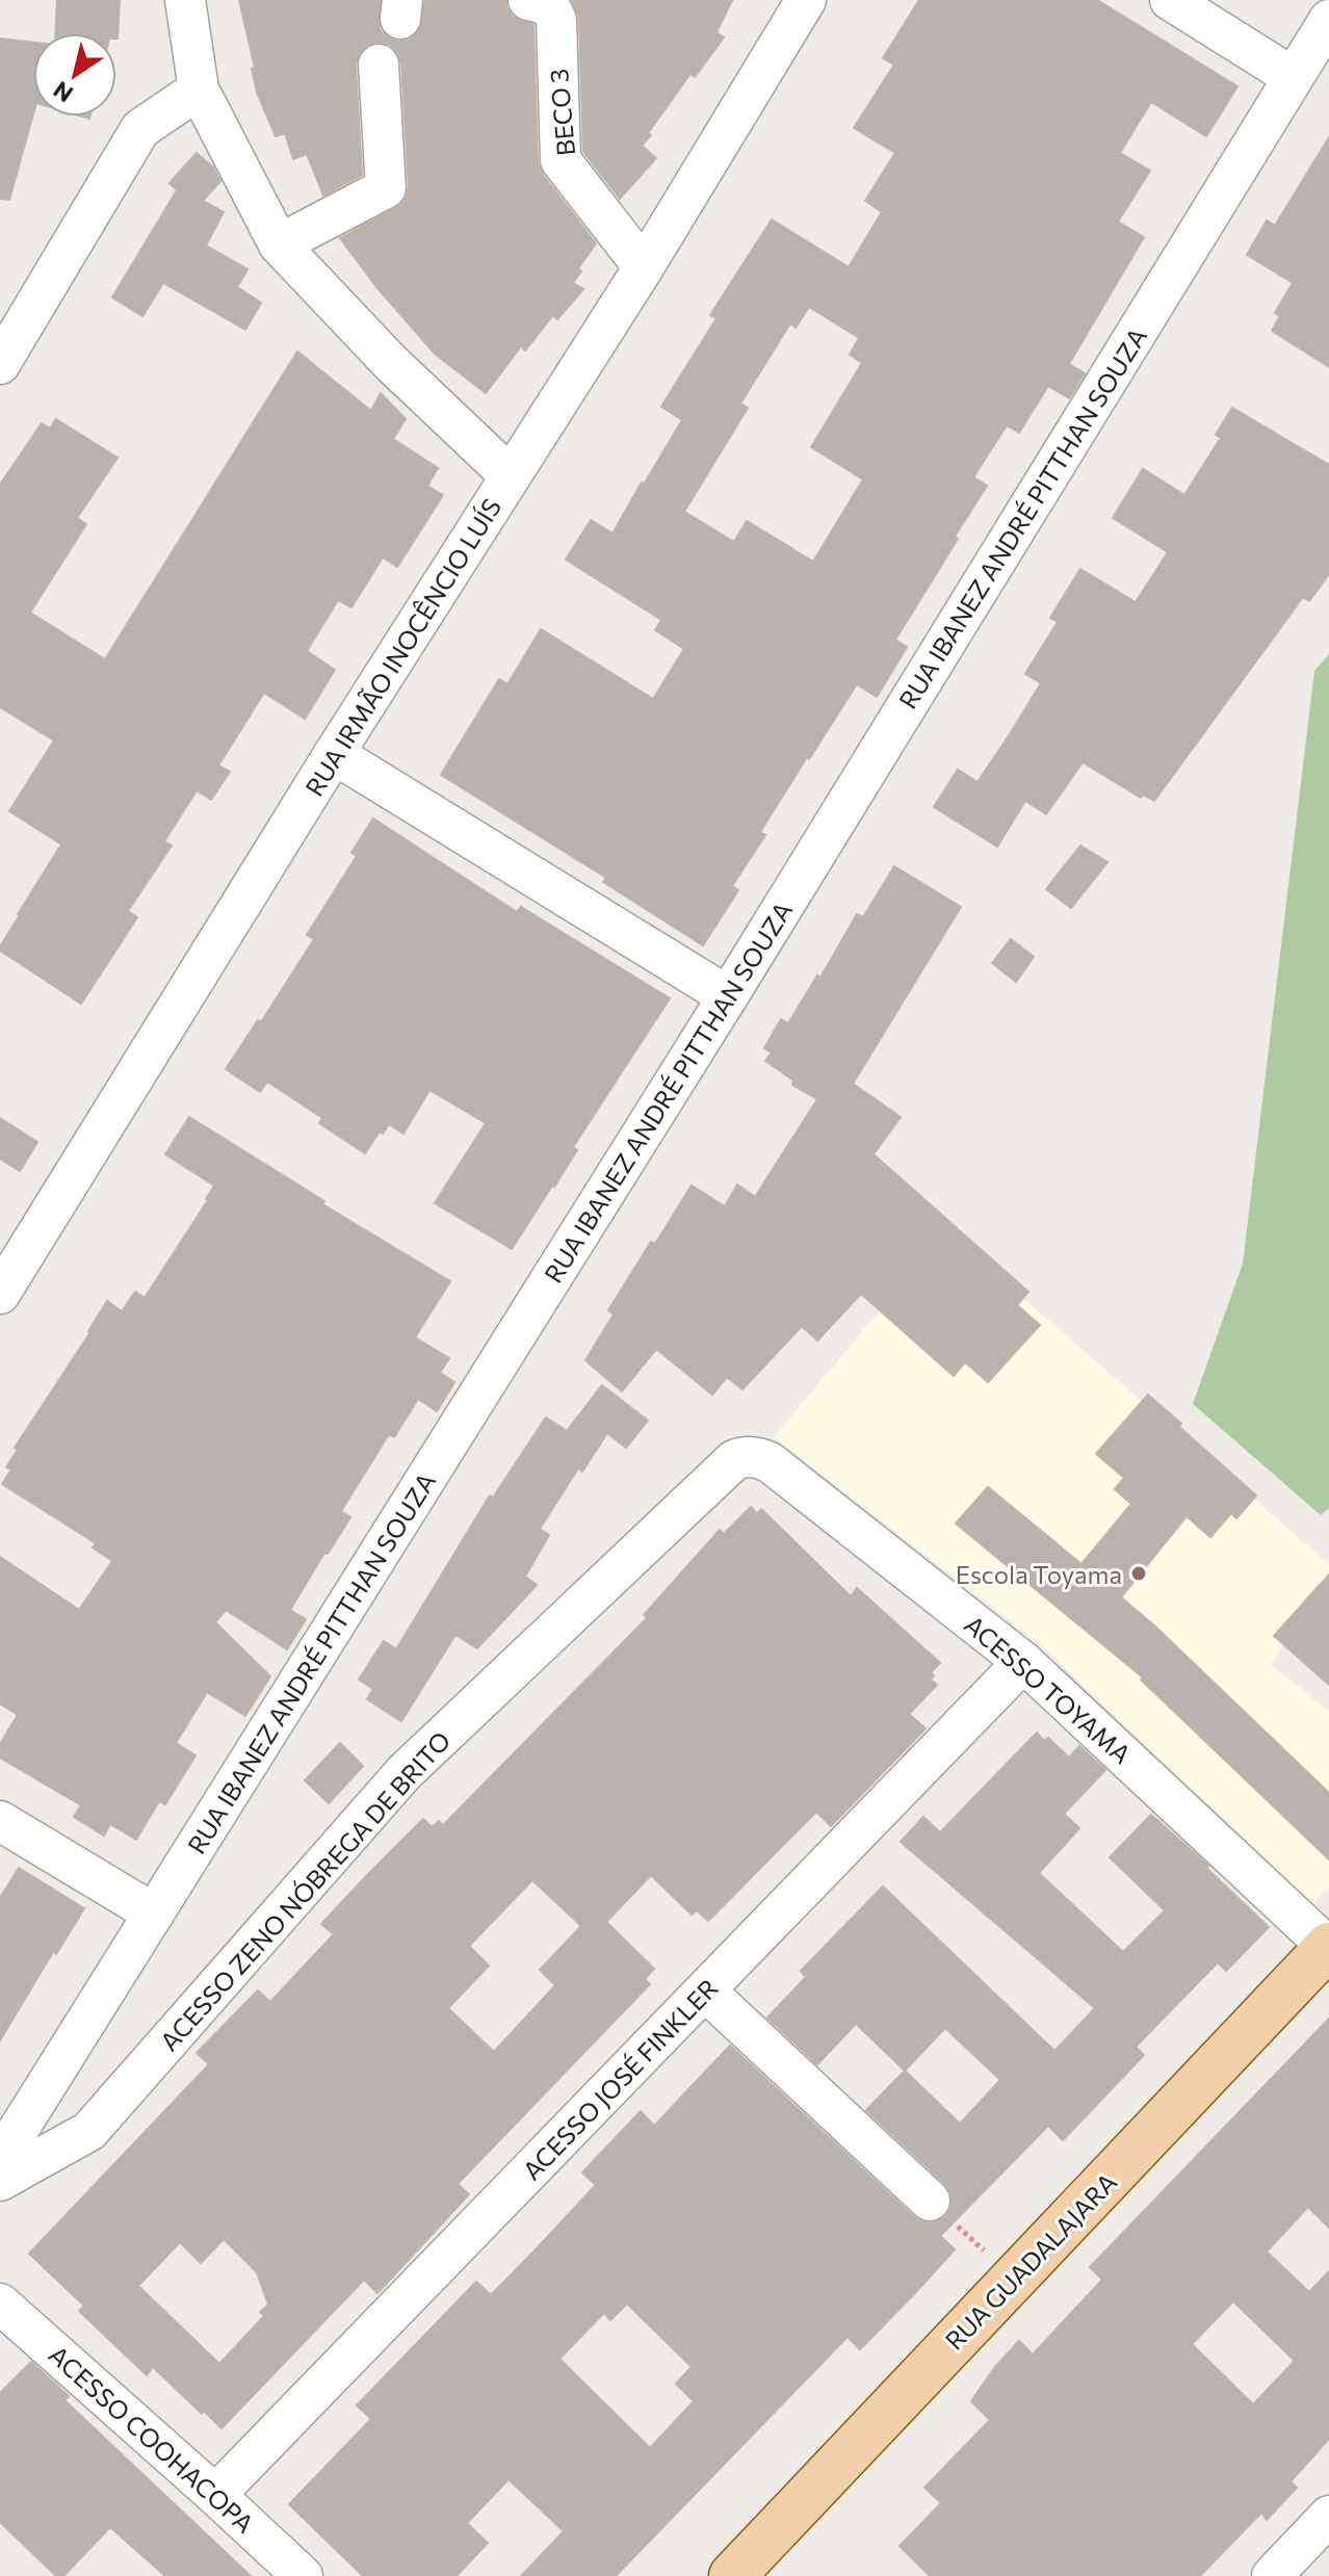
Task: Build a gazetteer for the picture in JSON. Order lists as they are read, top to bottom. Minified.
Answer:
{"streets":{"main road":["RUA GUADALAJARA"],"street":["BECO 3","RUA IBANEZ ANDRÉ PITTHAN SOUZA","RUA IRMÃO INOCÊNCIO LUÍS","ACESSO TOYAMA","ACESSO ZENO NÓBREGA DE BRITO","ACESSO JOSÉ FINKLER","ACESSO COOHACOPA"]},"crossings":[["BECO 3","RUA IRMÃO INOCÊNCIO LUÍS"],["ACESSO TOYAMA","ACESSO ZENO NÓBREGA DE BRITO"],["ACESSO TOYAMA","ACESSO JOSÉ FINKLER"],["ACESSO TOYAMA","RUA GUADALAJARA"],["ACESSO JOSÉ FINKLER","ACESSO COOHACOPA"]],"places":["Escola Toyama"],"north":"bottom left"}
